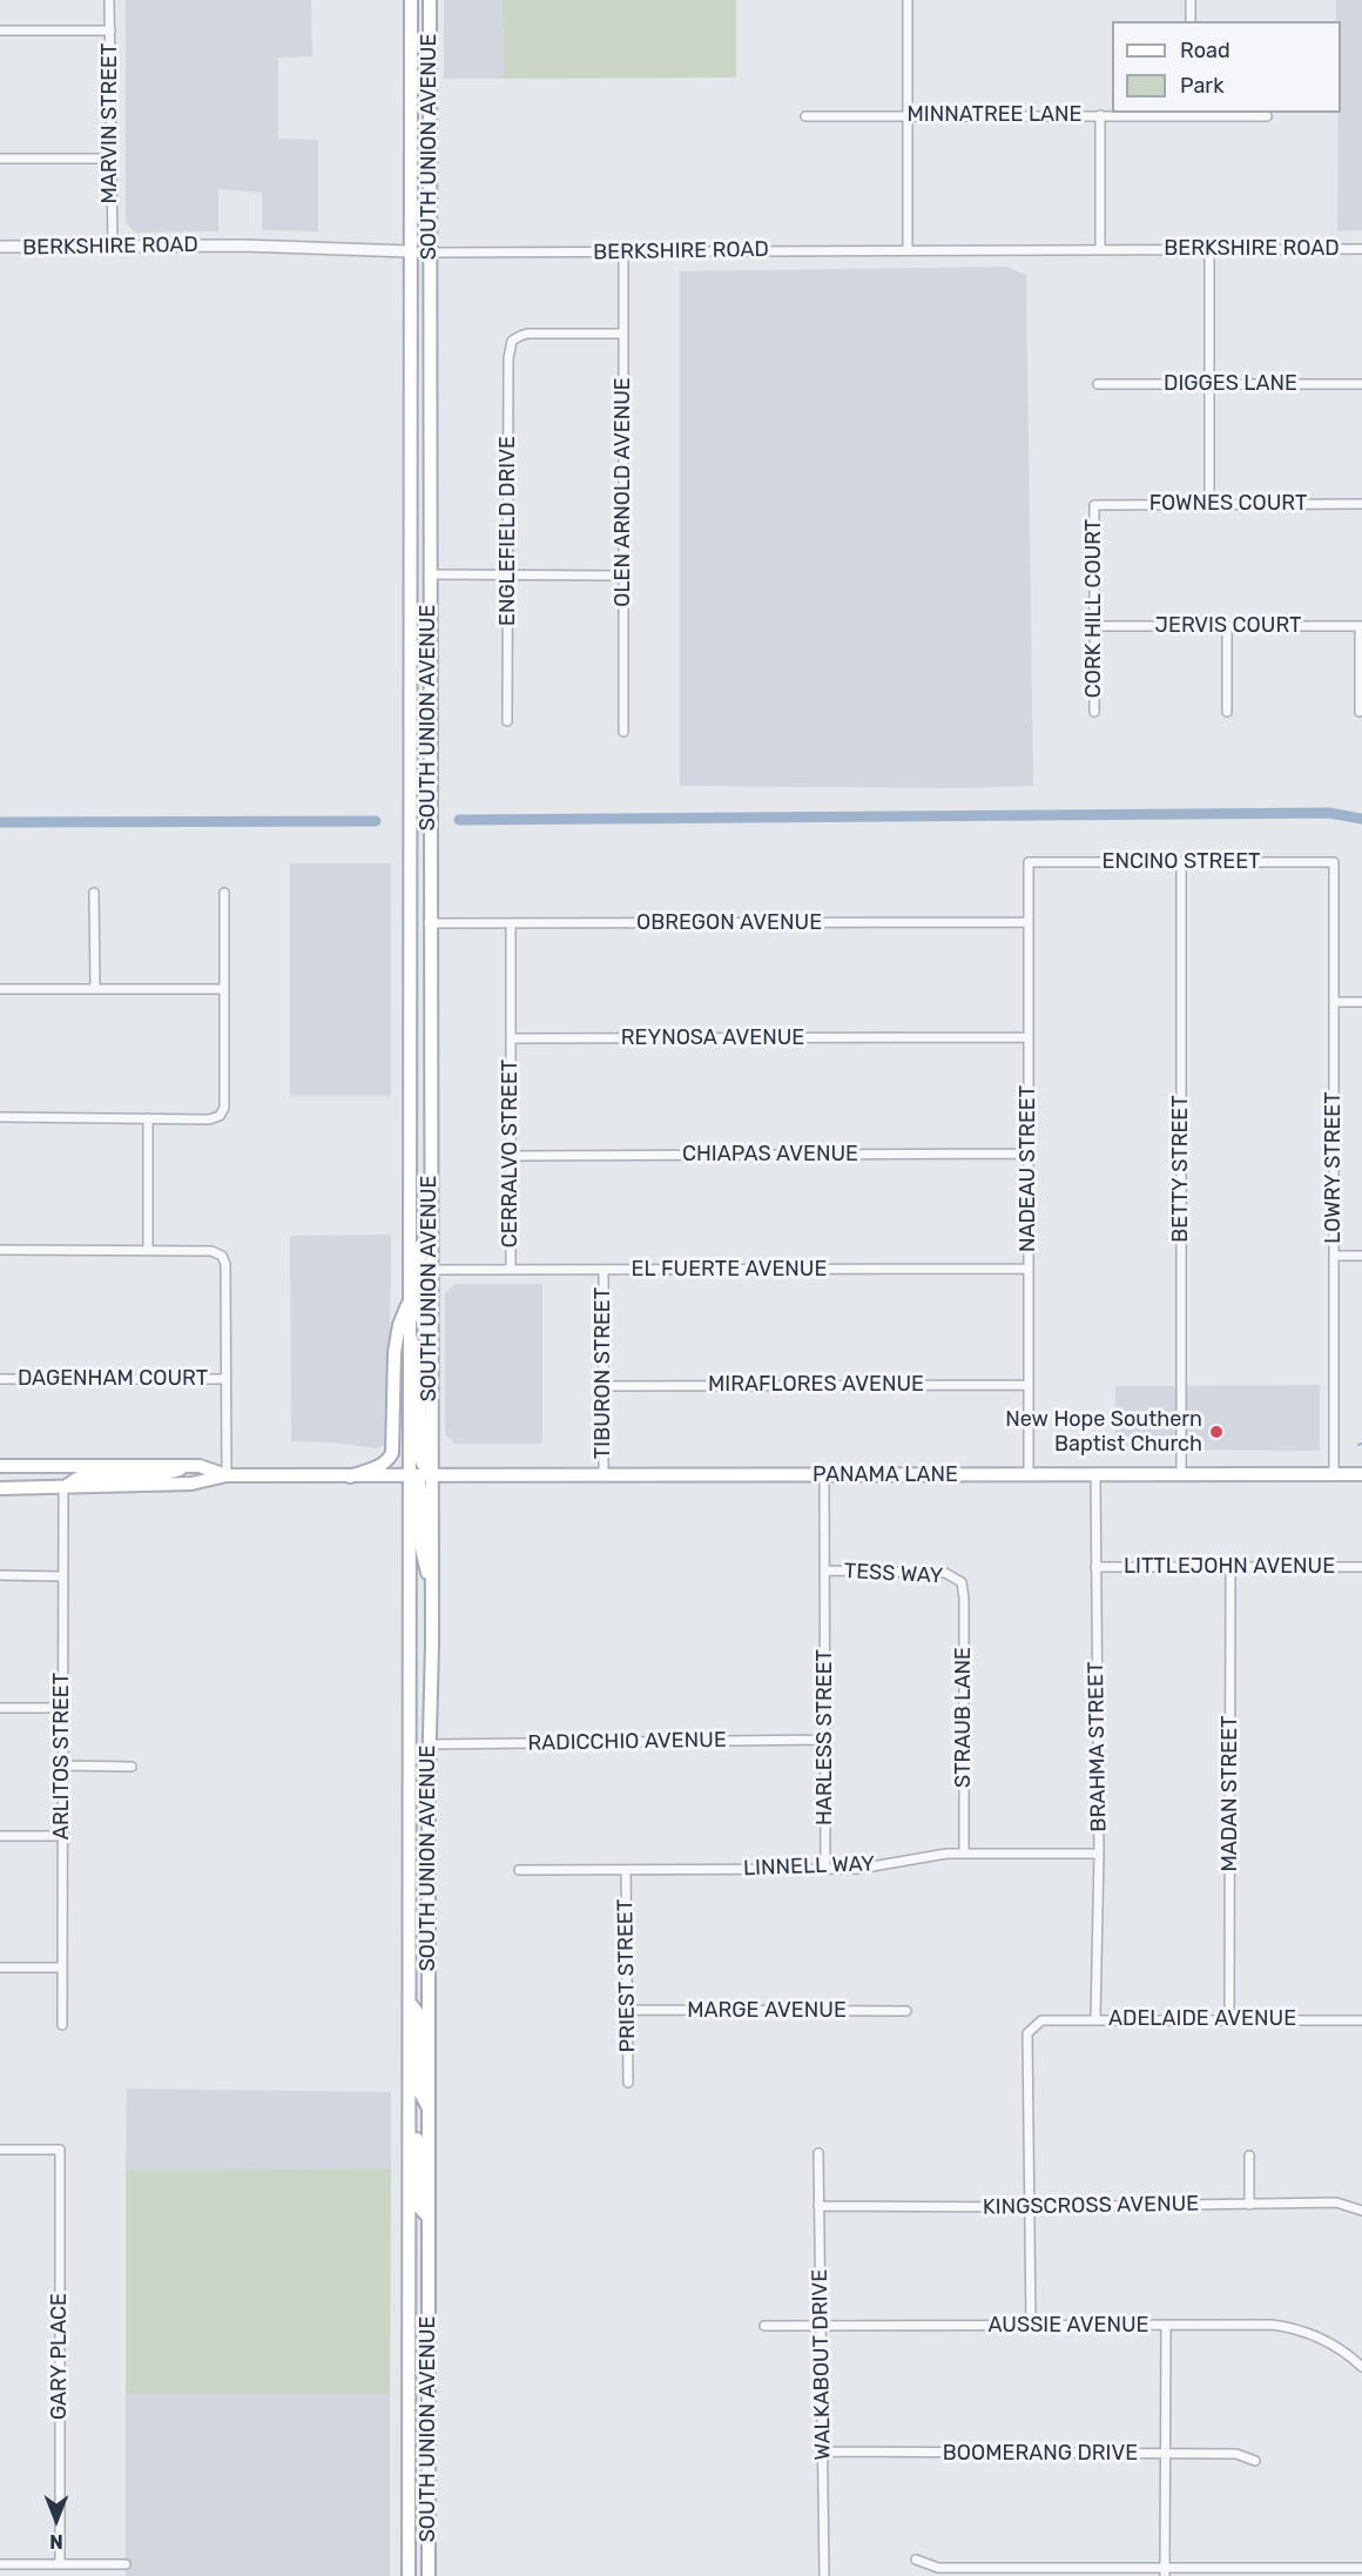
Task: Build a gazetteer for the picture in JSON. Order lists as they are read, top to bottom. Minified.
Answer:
{"streets":{"main road":["SOUTH UNION AVENUE","PANAMA LANE"],"street":["MINNATREE LANE","MARVIN STREET","BERKSHIRE ROAD","DIGGES LANE","OLEN ARNOLD AVENUE","FOWNES COURT","ENGLEFIELD DRIVE","CORK HILL COURT","JERVIS COURT","ENCINO STREET","OBREGON AVENUE","REYNOSA AVENUE","CERRALVO STREET","CHIAPAS AVENUE","LOWRY STREET","NADEAU STREET","BETTY STREET","EL FUERTE AVENUE","TIBURON STREET","DAGENHAM COURT","MIRAFLORES AVENUE","LITTLEJOHN AVENUE","TESS WAY","STRAUB LANE","HARLESS STREET","RADICCHIO AVENUE","BRAHMA STREET","ARLITOS STREET","MADAN STREET","LINNELL WAY","PRIEST STREET","MARGE AVENUE","ADELAIDE AVENUE","KINGSCROSS AVENUE","AUSSIE AVENUE","GARY PLACE","WALKABOUT DRIVE","BOOMERANG DRIVE"]},"crossings":[["MARVIN STREET","BERKSHIRE ROAD"],["SOUTH UNION AVENUE","BERKSHIRE ROAD"],["SOUTH UNION AVENUE","OBREGON AVENUE"],["SOUTH UNION AVENUE","EL FUERTE AVENUE"],["SOUTH UNION AVENUE","PANAMA LANE"],["SOUTH UNION AVENUE","RADICCHIO AVENUE"],["BERKSHIRE ROAD","OLEN ARNOLD AVENUE"],["OLEN ARNOLD AVENUE","ENGLEFIELD DRIVE"],["FOWNES COURT","CORK HILL COURT"],["CORK HILL COURT","JERVIS COURT"],["ENCINO STREET","LOWRY STREET"],["ENCINO STREET","NADEAU STREET"],["ENCINO STREET","BETTY STREET"],["OBREGON AVENUE","NADEAU STREET"],["REYNOSA AVENUE","CERRALVO STREET"],["REYNOSA AVENUE","NADEAU STREET"],["CERRALVO STREET","CHIAPAS AVENUE"],["CERRALVO STREET","EL FUERTE AVENUE"],["CHIAPAS AVENUE","NADEAU STREET"],["LOWRY STREET","PANAMA LANE"],["NADEAU STREET","EL FUERTE AVENUE"],["NADEAU STREET","MIRAFLORES AVENUE"],["NADEAU STREET","PANAMA LANE"],["BETTY STREET","PANAMA LANE"],["EL FUERTE AVENUE","TIBURON STREET"],["TIBURON STREET","MIRAFLORES AVENUE"],["TIBURON STREET","PANAMA LANE"],["PANAMA LANE","TESS WAY"],["PANAMA LANE","BRAHMA STREET"],["LITTLEJOHN AVENUE","BRAHMA STREET"],["LITTLEJOHN AVENUE","MADAN STREET"],["TESS WAY","STRAUB LANE"],["TESS WAY","HARLESS STREET"],["STRAUB LANE","LINNELL WAY"],["HARLESS STREET","RADICCHIO AVENUE"],["HARLESS STREET","LINNELL WAY"],["BRAHMA STREET","LINNELL WAY"],["BRAHMA STREET","ADELAIDE AVENUE"],["MADAN STREET","ADELAIDE AVENUE"],["LINNELL WAY","PRIEST STREET"],["PRIEST STREET","MARGE AVENUE"],["ADELAIDE AVENUE","KINGSCROSS AVENUE"],["KINGSCROSS AVENUE","WALKABOUT DRIVE"],["AUSSIE AVENUE","WALKABOUT DRIVE"],["WALKABOUT DRIVE","BOOMERANG DRIVE"]],"places":["New Hope Southern Baptist Church"],"legend":["Road","Park"],"north":"bottom"}
